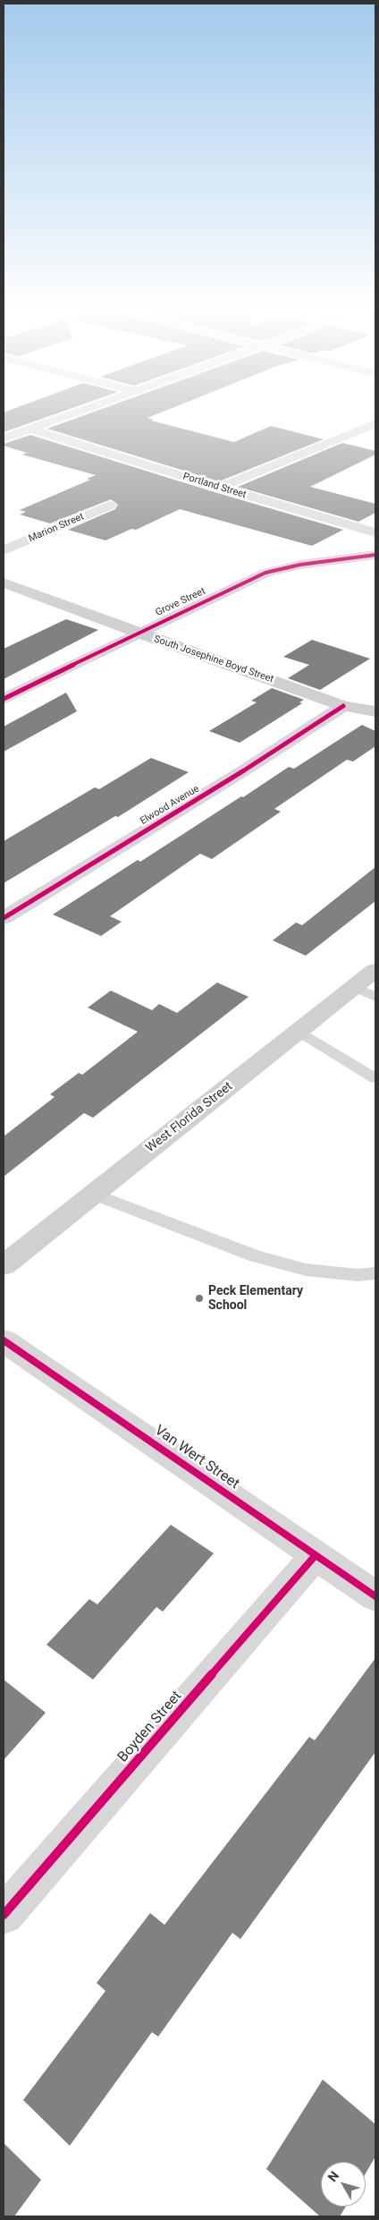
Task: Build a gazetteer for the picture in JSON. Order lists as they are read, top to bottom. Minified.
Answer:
{"streets":{"main road":["South Josephine Boyd Street","West Florida Street"],"street":["Portland Street","Marion Street","Grove Street","Elwood Avenue","Van Wert Street","Boyden Street"]},"crossings":[["Grove Street","South Josephine Boyd Street"],["South Josephine Boyd Street","Elwood Avenue"],["Van Wert Street","Boyden Street"]],"places":["Peck Elementary School"],"north":"top left"}
